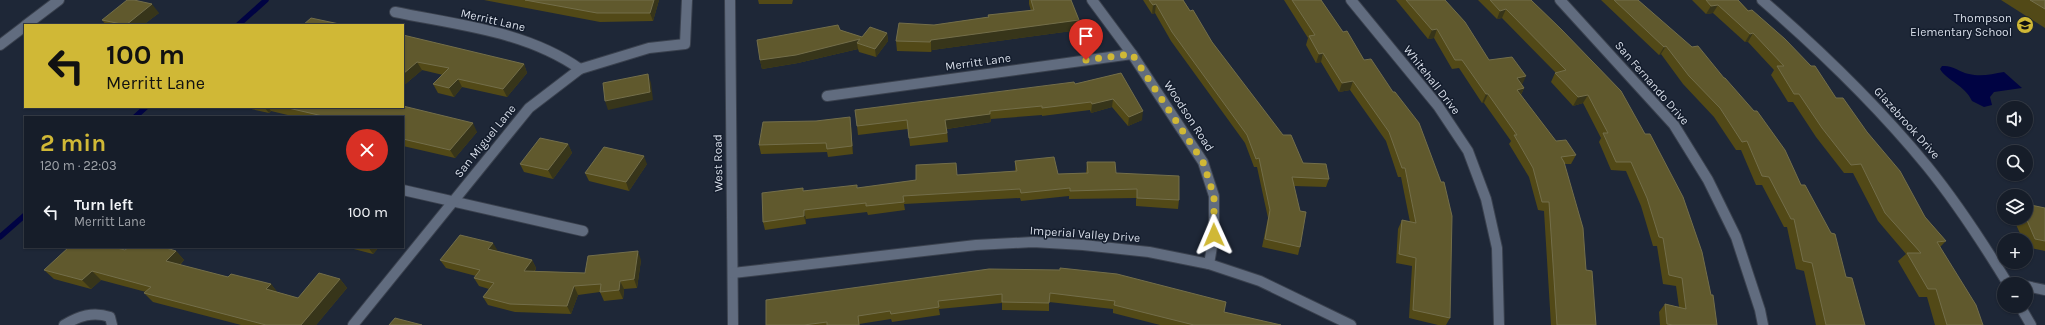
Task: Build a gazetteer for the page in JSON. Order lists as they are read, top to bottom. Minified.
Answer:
{"streets":{"street":["Merritt Lane","Whitehall Drive","San Fernando Drive","Woodson Road","Glazebrook Drive","San Miguel Lane","West Road","Imperial Valley Drive"]},"crossings":[["Merritt Lane","Woodson Road"],["Merritt Lane","San Miguel Lane"],["Woodson Road","Imperial Valley Drive"],["West Road","Imperial Valley Drive"]],"places":{"school or university":["Thompson Elementary School"]},"page":{"turn":["100 m","Merritt Lane"],"map_buttons":["+","−"],"heading":["2 min","120 m · 22:03"],"list":[{"name":"Turn left","note":"Merritt Lane","value":"100 m"}]}}
